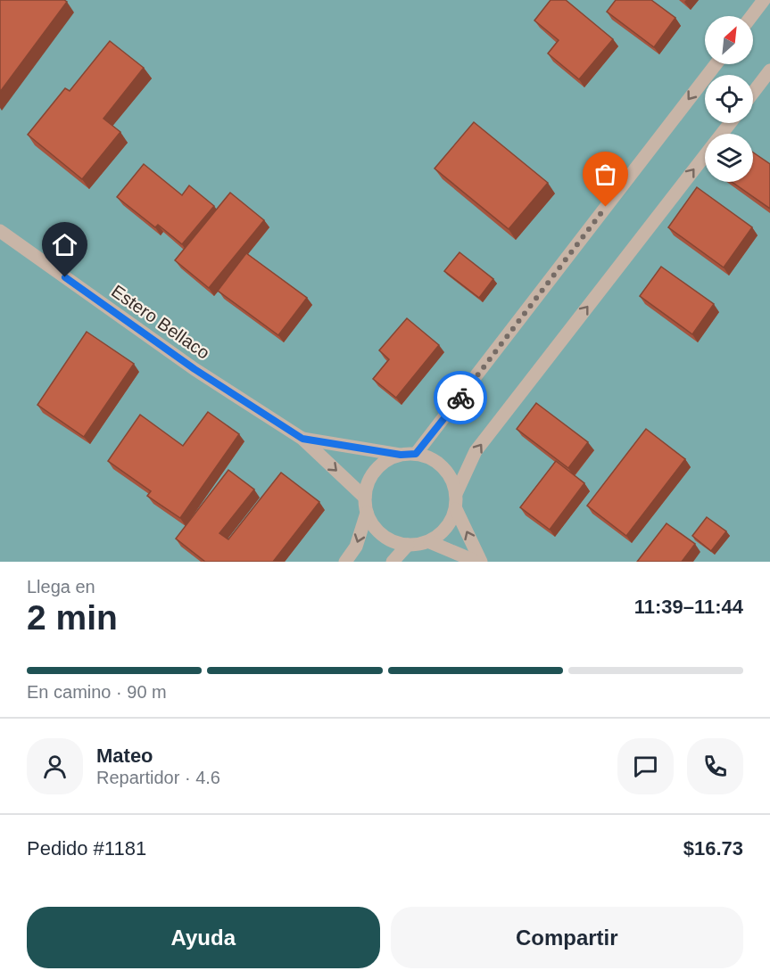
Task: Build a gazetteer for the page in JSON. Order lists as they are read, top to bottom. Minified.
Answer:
{"streets":{"street":["Estero Bellaco"]},"north":"top right","page":{"heading":["2 min","Llega en","11:39–11:44"],"panel":["Mateo","Repartidor · 4.6","Pedido #1181","$16.73"],"bar":"En camino · 90 m","buttons":["Ayuda","Compartir"]}}
